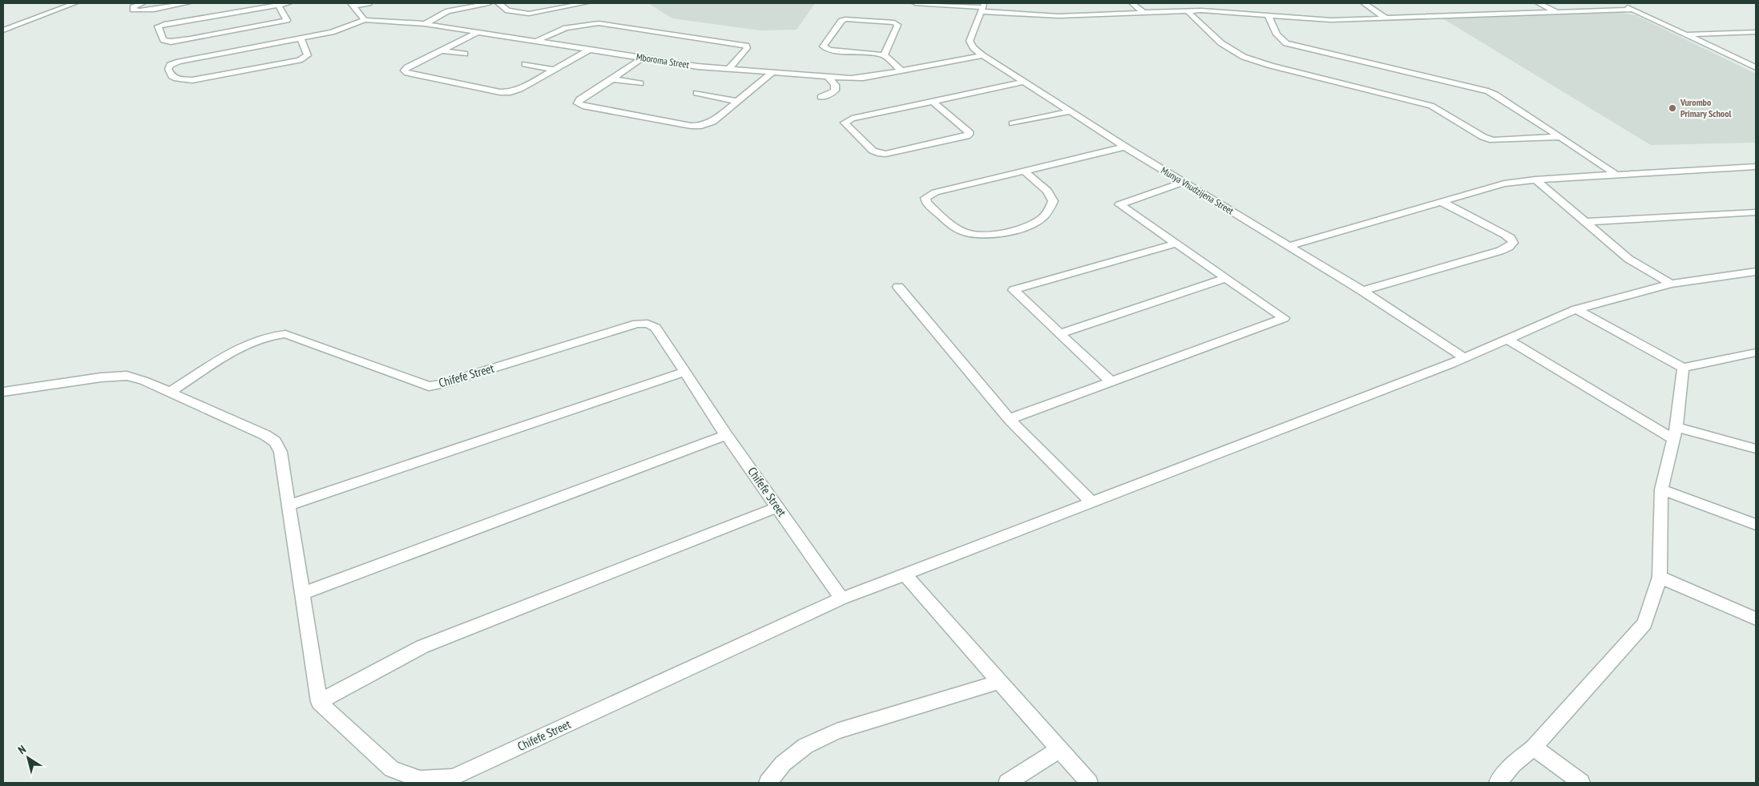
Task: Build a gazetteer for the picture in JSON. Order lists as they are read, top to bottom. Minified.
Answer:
{"streets":{"street":["Mboroma Street","Munya Vhudzijena Street","Chifefe Street"]},"crossings":[["Mboroma Street","Munya Vhudzijena Street"]],"places":["Vurombo Primary School"],"north":"top left"}
